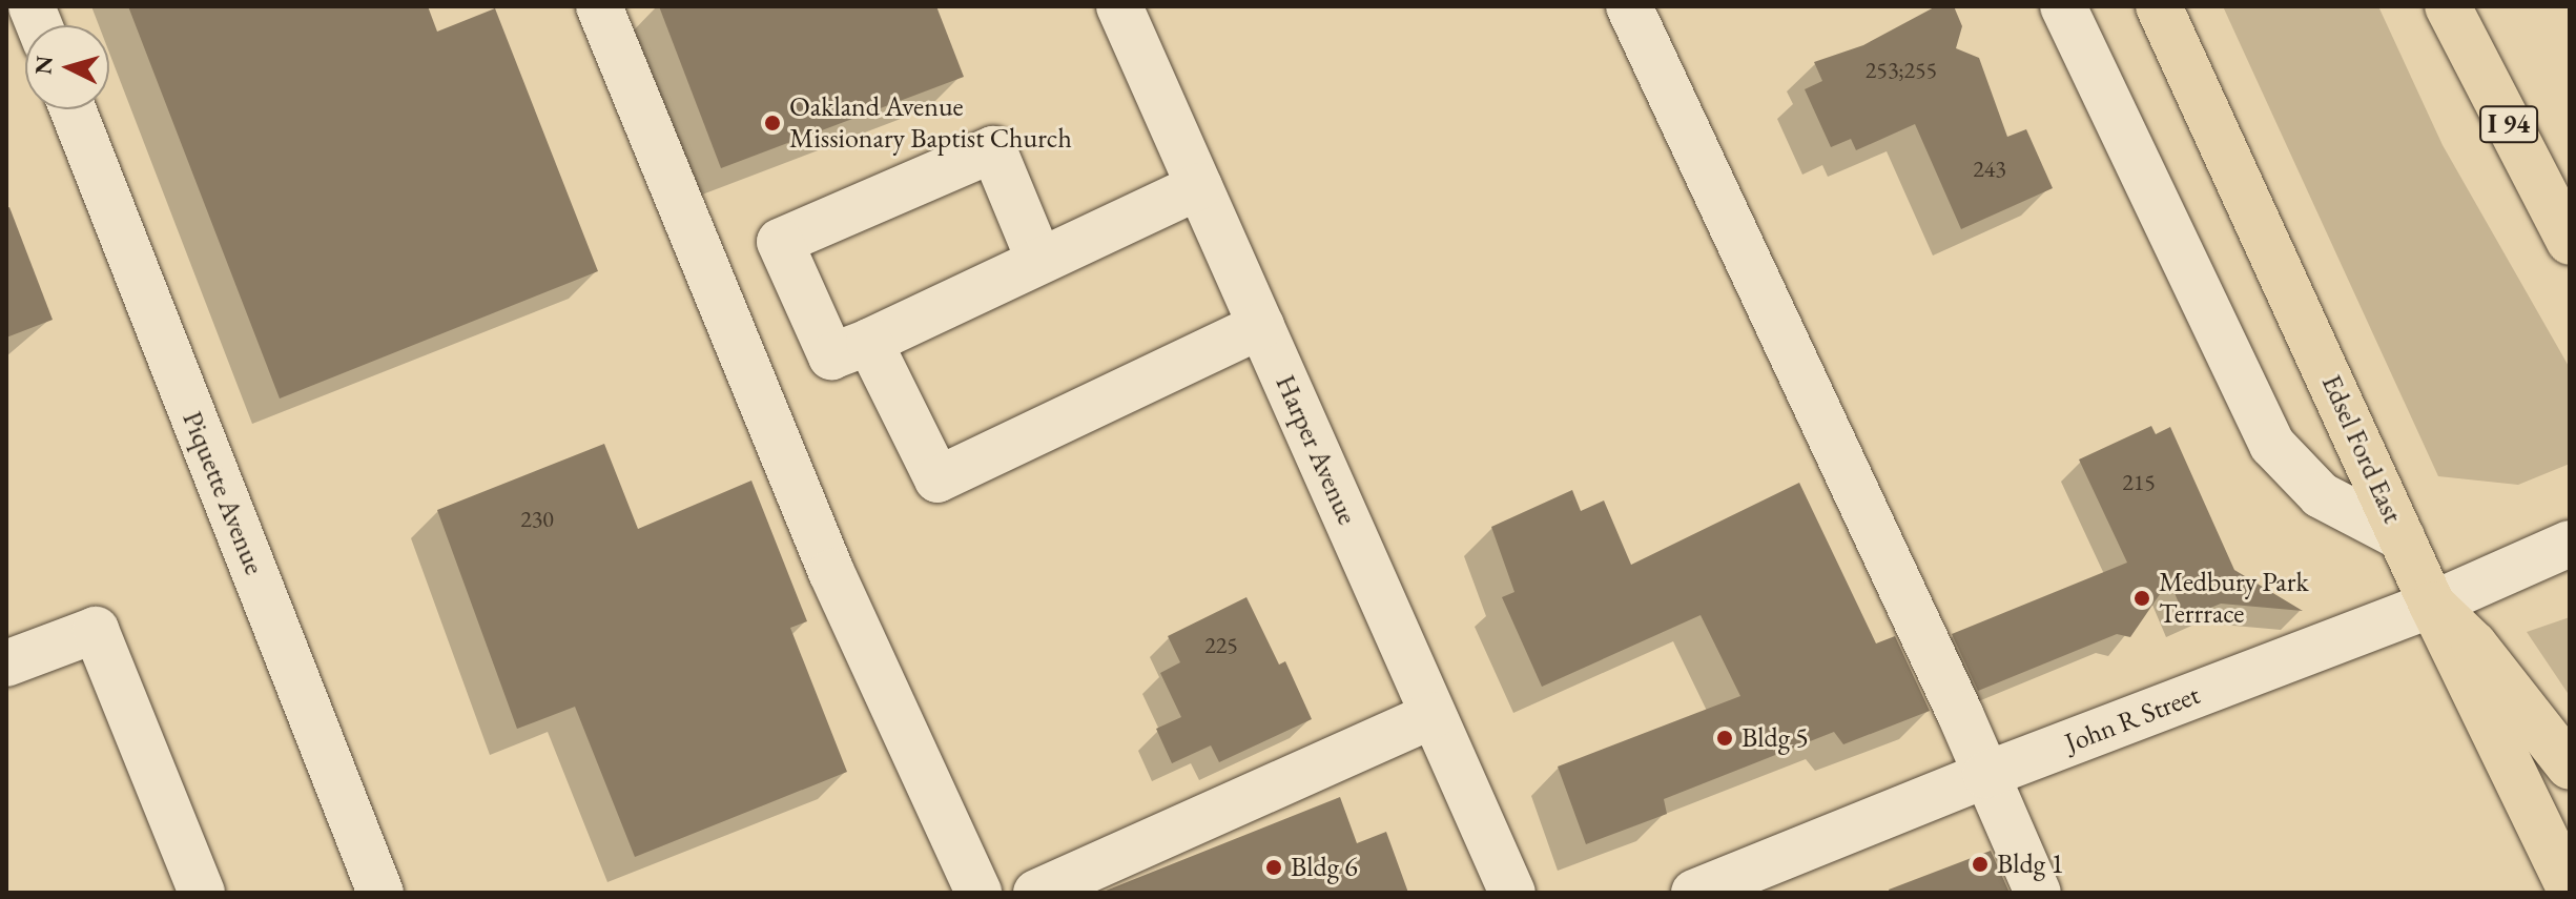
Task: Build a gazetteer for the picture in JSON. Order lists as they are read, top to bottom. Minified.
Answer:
{"streets":{"main road":["I 94","Edsel Ford East"],"street":["Harper Avenue","Piquette Avenue","John R Street"]},"crossings":[["Edsel Ford East","John R Street"]],"places":["Oakland Avenue Missionary Baptist Church","Medbury Park Terrrace","Bldg 5","Bldg 1","Bldg 6"],"house_numbers":["253;255","243","215","230","225"],"north":"left"}
